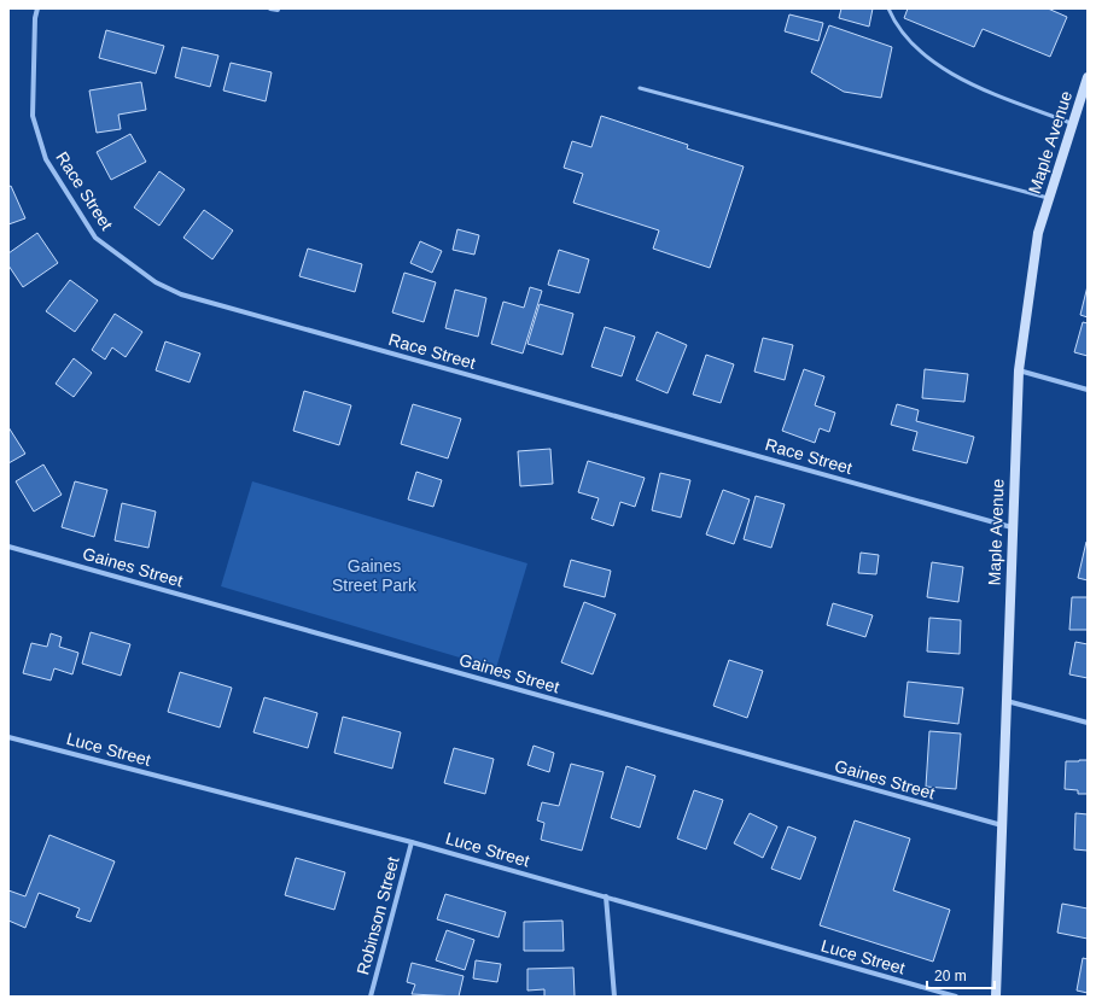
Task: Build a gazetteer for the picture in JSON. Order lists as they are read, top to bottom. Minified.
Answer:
{"streets":{"main road":["Maple Avenue"],"street":["Race Street","Gaines Street","Luce Street","Robinson Street"]},"crossings":[["Maple Avenue","Race Street"],["Maple Avenue","Gaines Street"],["Luce Street","Robinson Street"]],"parks":["Gaines Street Park"],"scale_bar":"20 m"}
